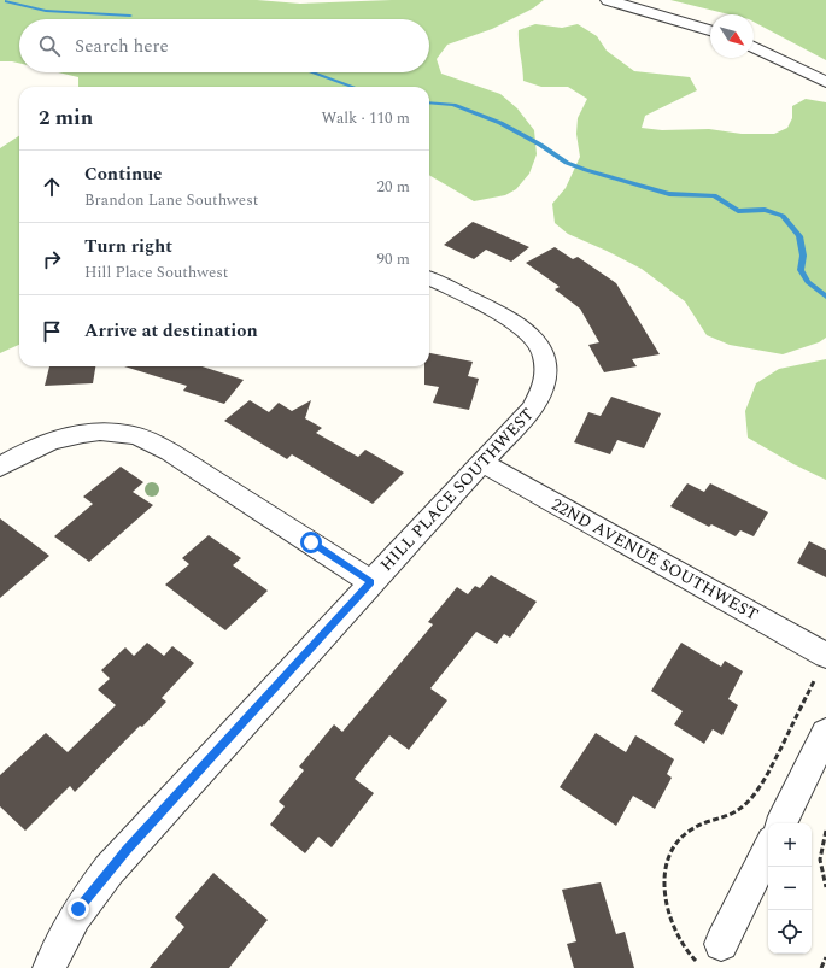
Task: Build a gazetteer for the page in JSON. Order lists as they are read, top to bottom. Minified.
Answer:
{"streets":{"street":["HILL PLACE SOUTHWEST","22ND AVENUE SOUTHWEST"]},"crossings":[["HILL PLACE SOUTHWEST","22ND AVENUE SOUTHWEST"]],"north":"bottom right","page":{"search":"Search here","heading":["2 min","Walk · 110 m"],"list":[["Continue","Brandon Lane Southwest","20 m"],["Turn right","Hill Place Southwest","90 m"],"Arrive at destination"],"map_buttons":["+","−"]}}
